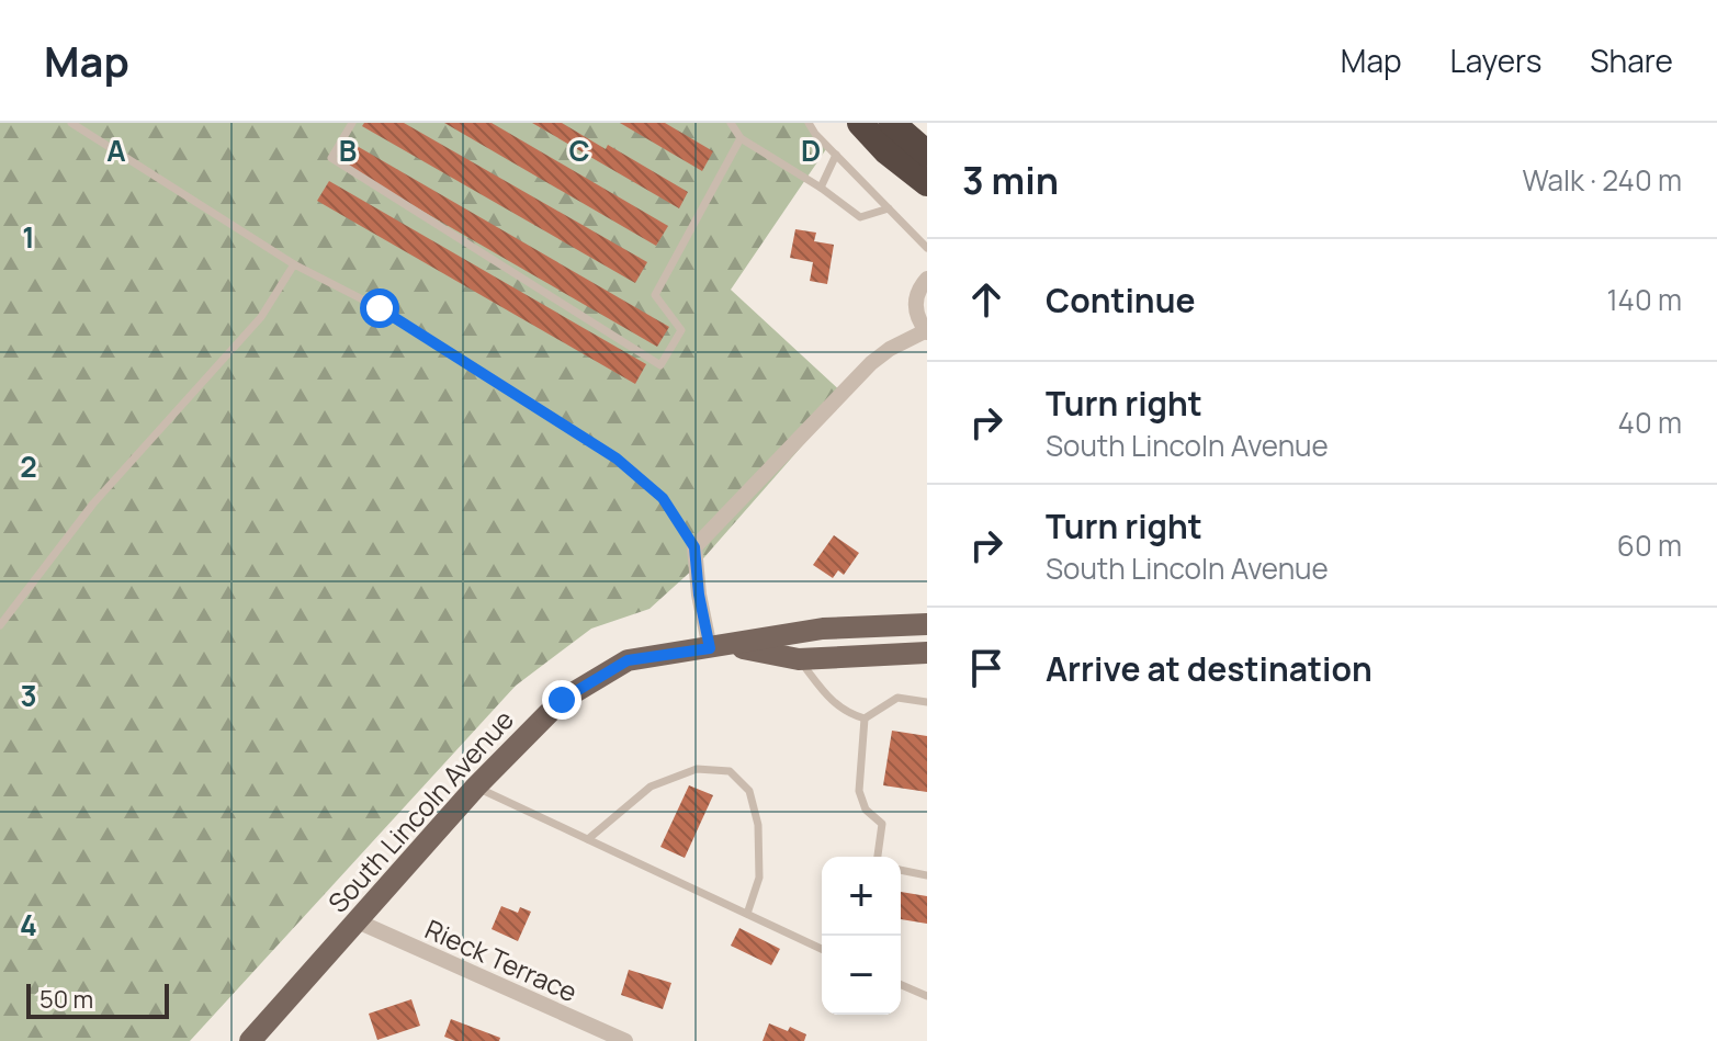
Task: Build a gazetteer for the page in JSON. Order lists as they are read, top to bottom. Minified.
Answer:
{"streets":{"main road":["South Lincoln Avenue"],"street":["Rieck Terrace"]},"crossings":[["South Lincoln Avenue","Rieck Terrace"]],"scale_bar":"50 m","page":{"header":"Map","nav":["Map","Layers","Share"],"heading":["3 min","Walk · 240 m"],"list":[["Continue","140 m"],["Turn right","South Lincoln Avenue","40 m"],["Turn right","South Lincoln Avenue","60 m"],"Arrive at destination"],"map_buttons":["+","−"],"scale":"50 m"},"grid":{"columns":["A","B","C","D"],"rows":["1","2","3","4"]}}
